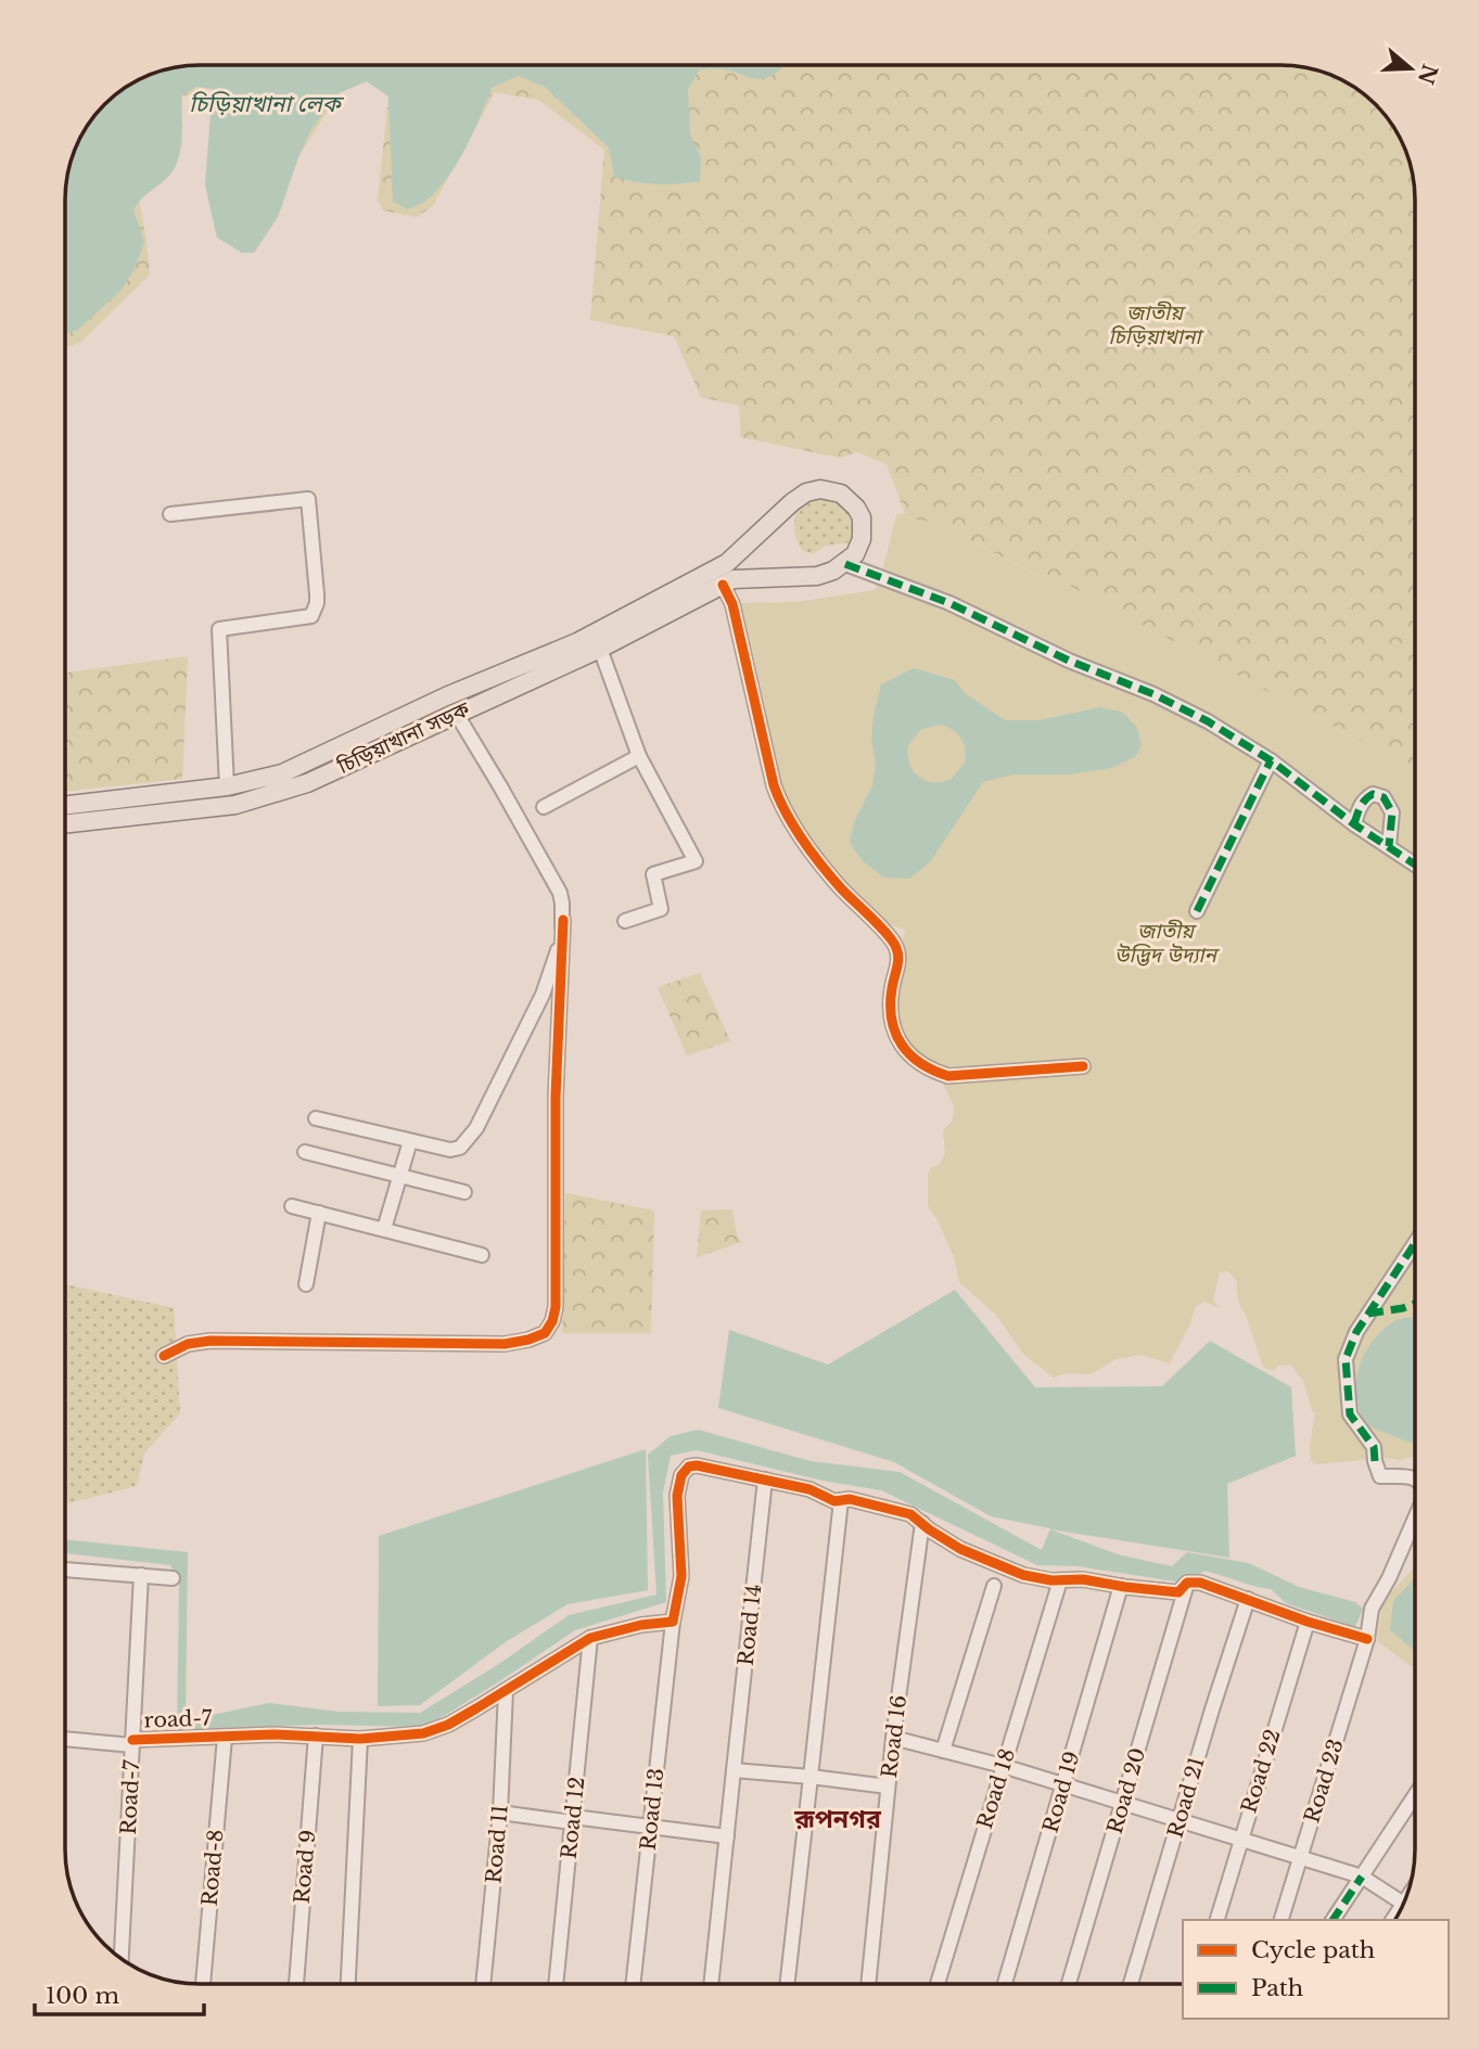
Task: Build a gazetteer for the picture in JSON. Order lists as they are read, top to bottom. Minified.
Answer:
{"streets":{"main road":["চিড়িয়াখানা সড়ক"],"street":["Road 14","road-7","Road 16","Road 22","Road 23","Road 18","Road 20","Road 19","Road-7","Road 21","Road 13","Road 12","Road 11","Road 9","Road-8"]},"crossings":[["Road 14","Road 13"],["road-7","Road-7"],["road-7","Road 13"],["road-7","Road 12"],["road-7","Road 11"],["road-7","Road 9"],["road-7","Road-8"]],"districts":["রূপনগর"],"water":["চিড়িয়াখানা লেক"],"parks":["জাতীয় চিড়িয়াখানা","জাতীয় উদ্ভিদ উদ্যান"],"legend":["Cycle path","Path"],"scale_bar":"100 m","north":"right"}
